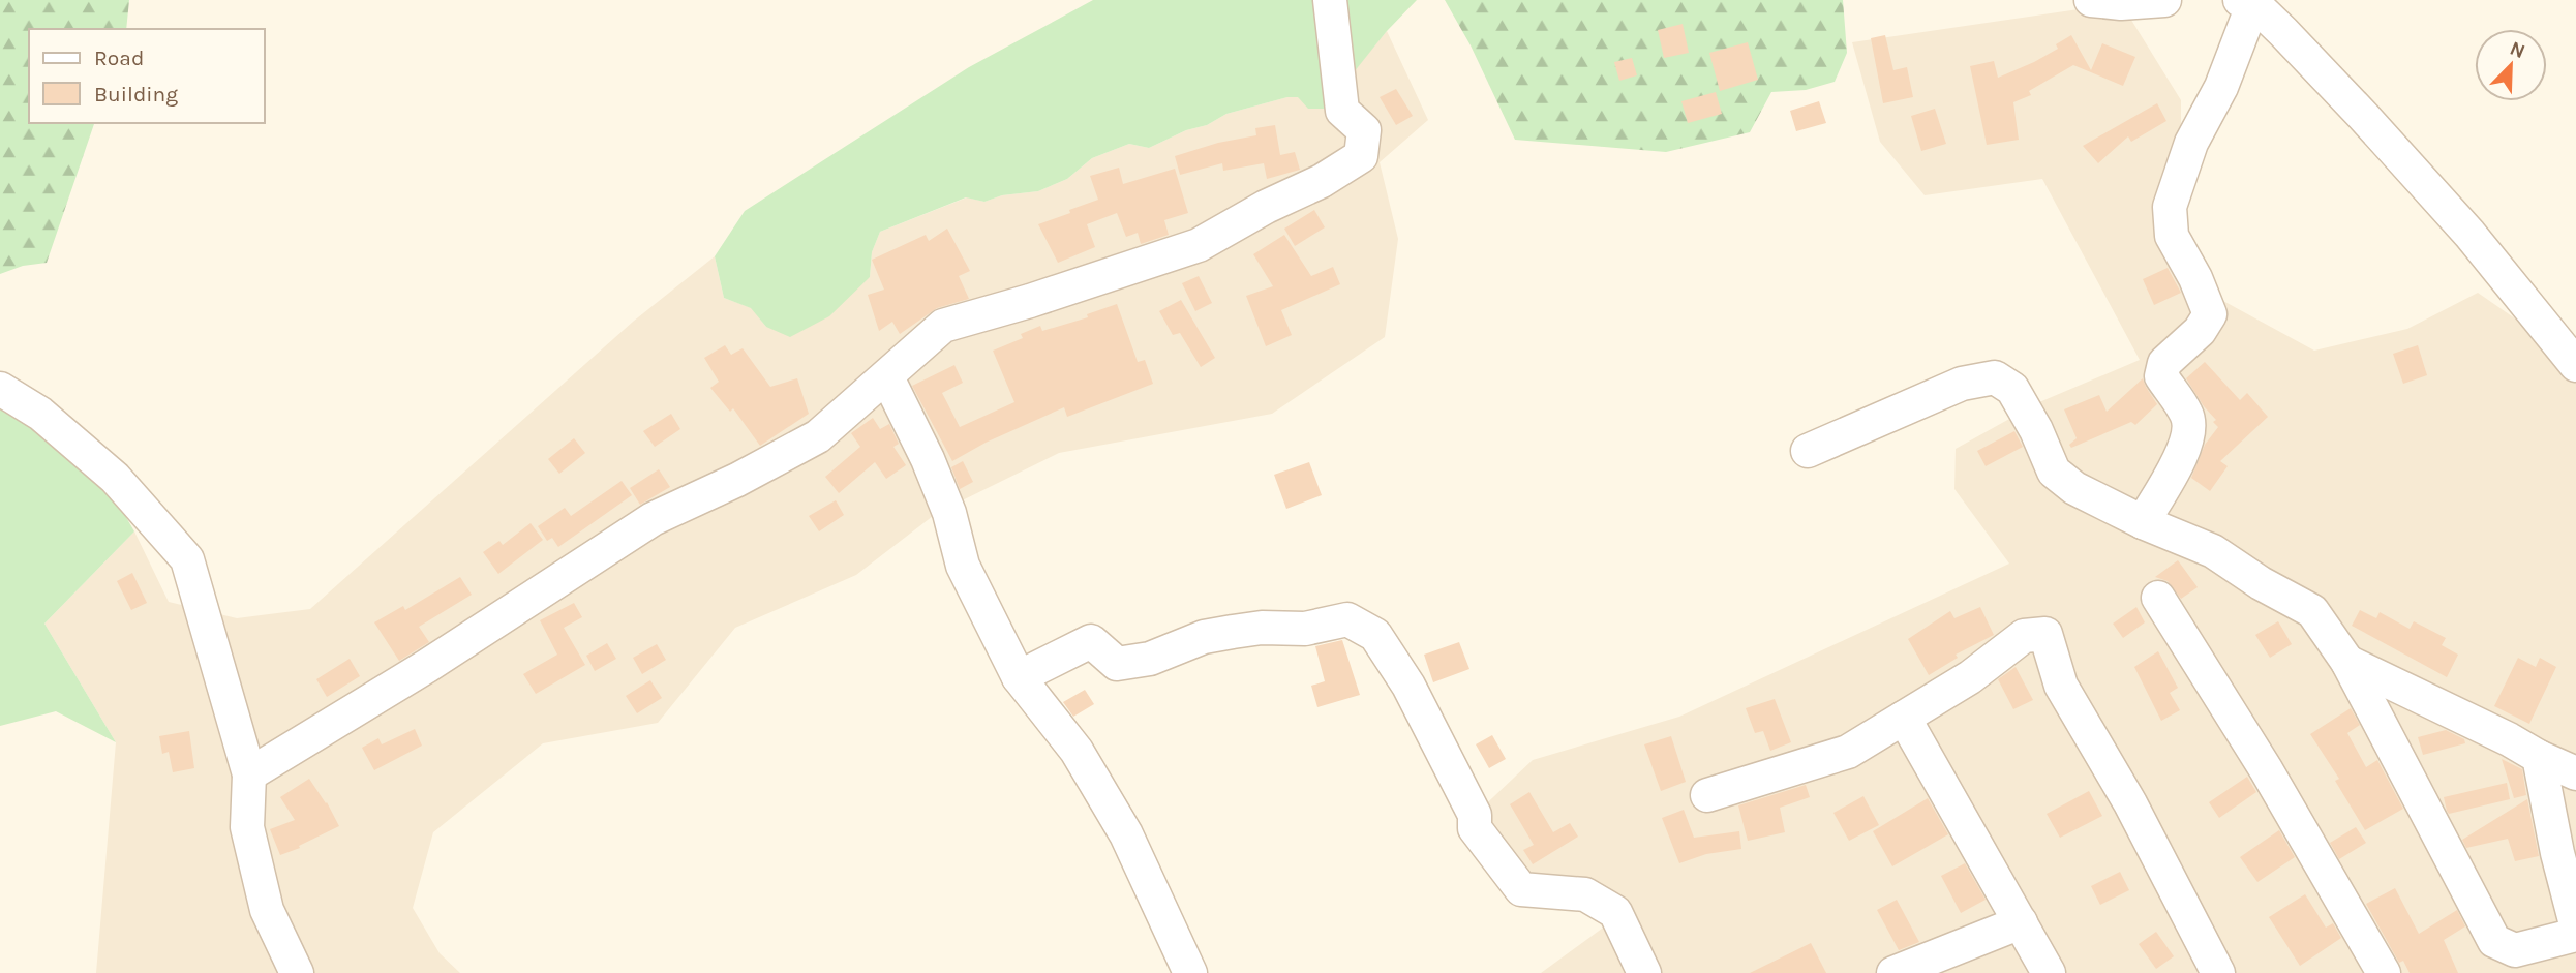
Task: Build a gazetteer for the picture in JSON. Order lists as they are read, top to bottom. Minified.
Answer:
{"legend":["Road","Building"],"north":"top right"}
